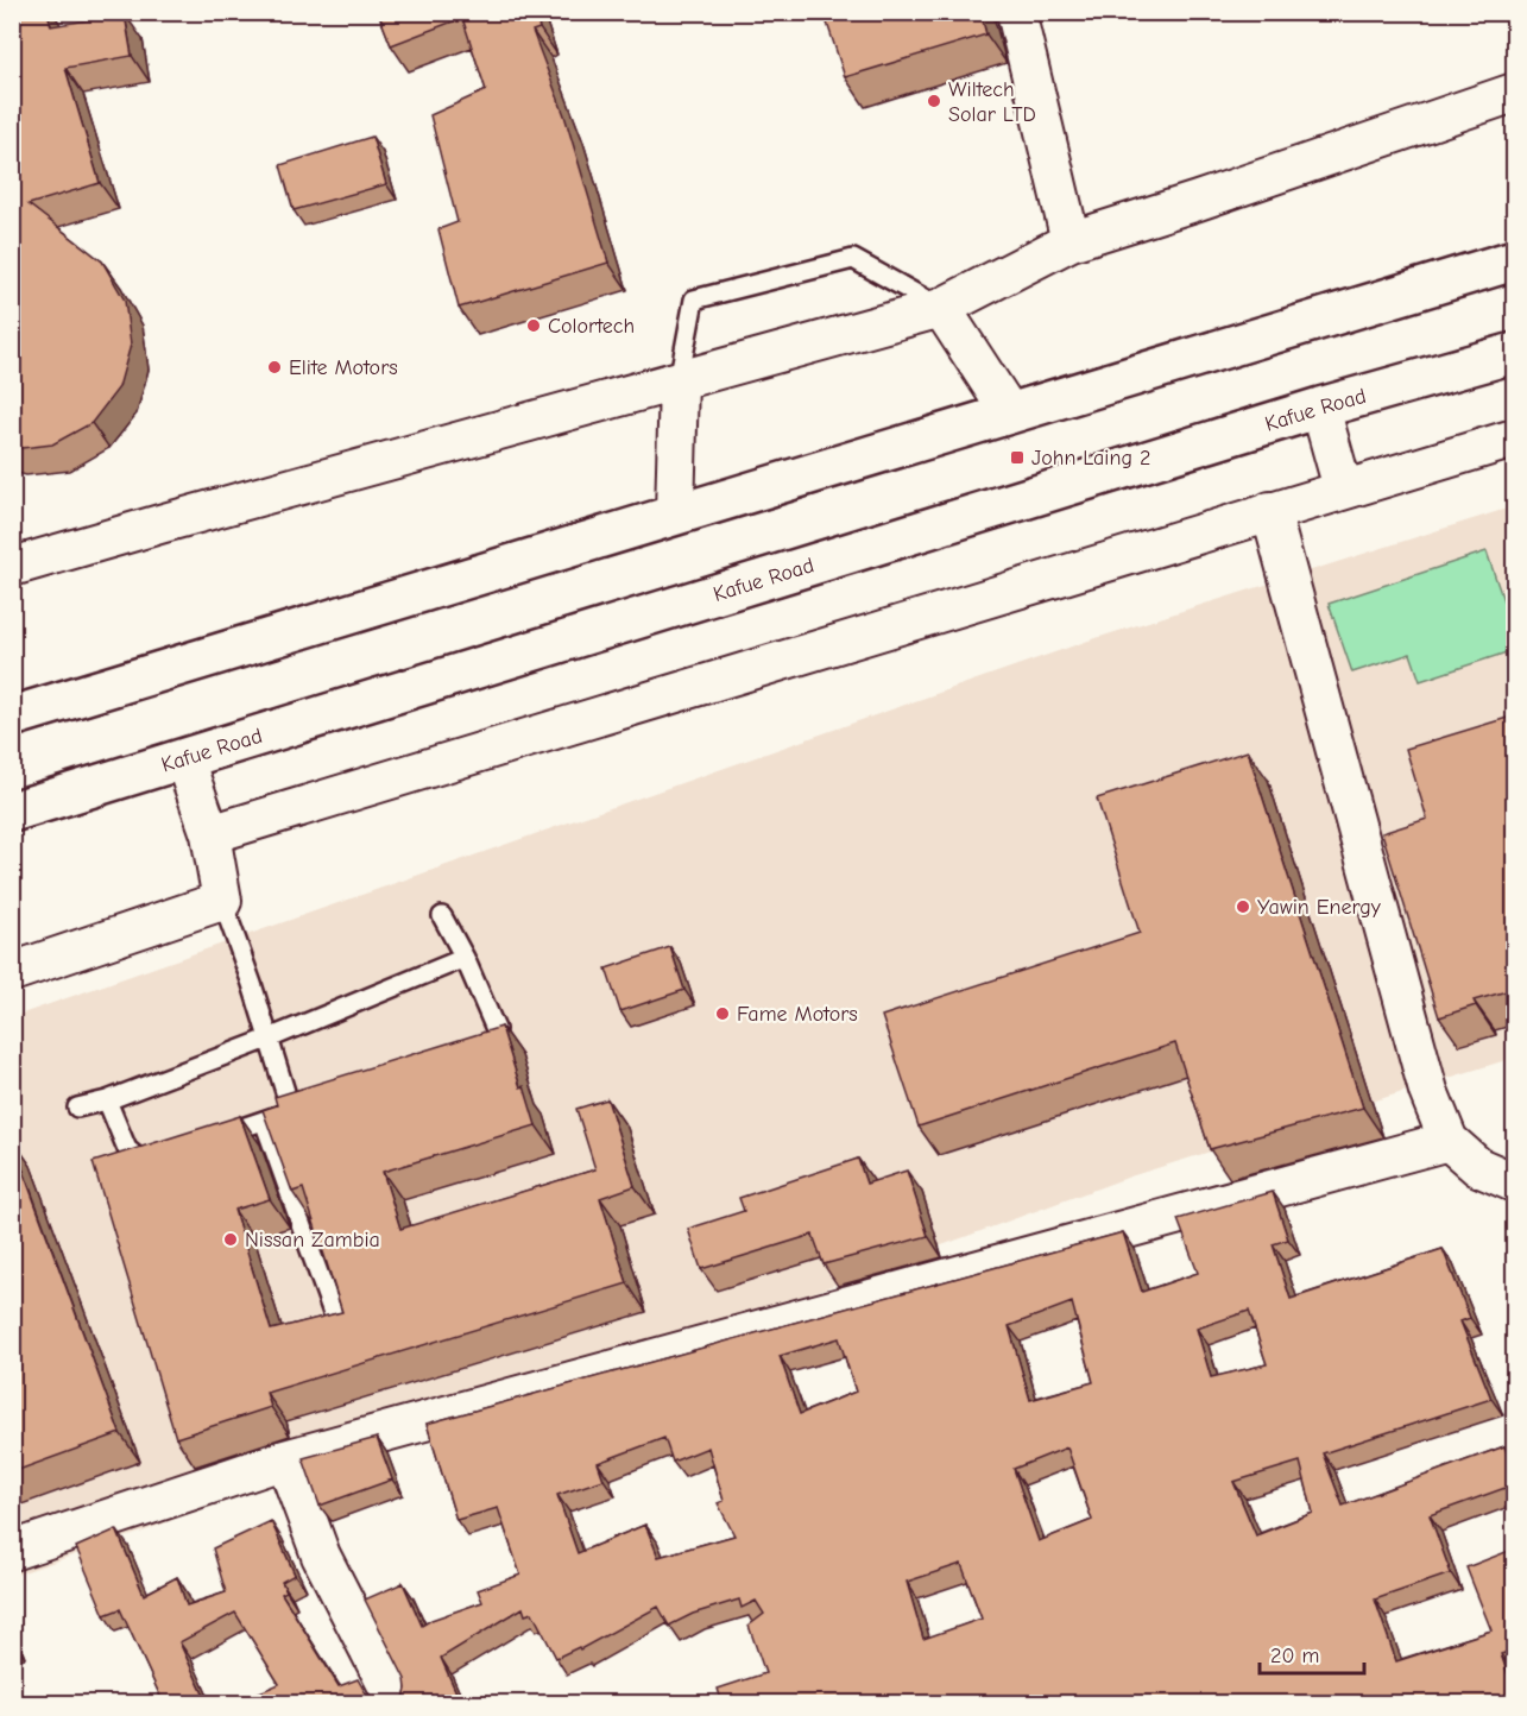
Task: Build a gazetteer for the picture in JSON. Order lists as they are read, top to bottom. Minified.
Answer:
{"streets":{"main road":["Kafue Road"]},"places":{"other":["Wiltech Solar LTD","Colortech","Elite Motors","Yawin Energy","Fame Motors","Nissan Zambia"],"transit":["John Laing 2"]},"scale_bar":"20 m"}
